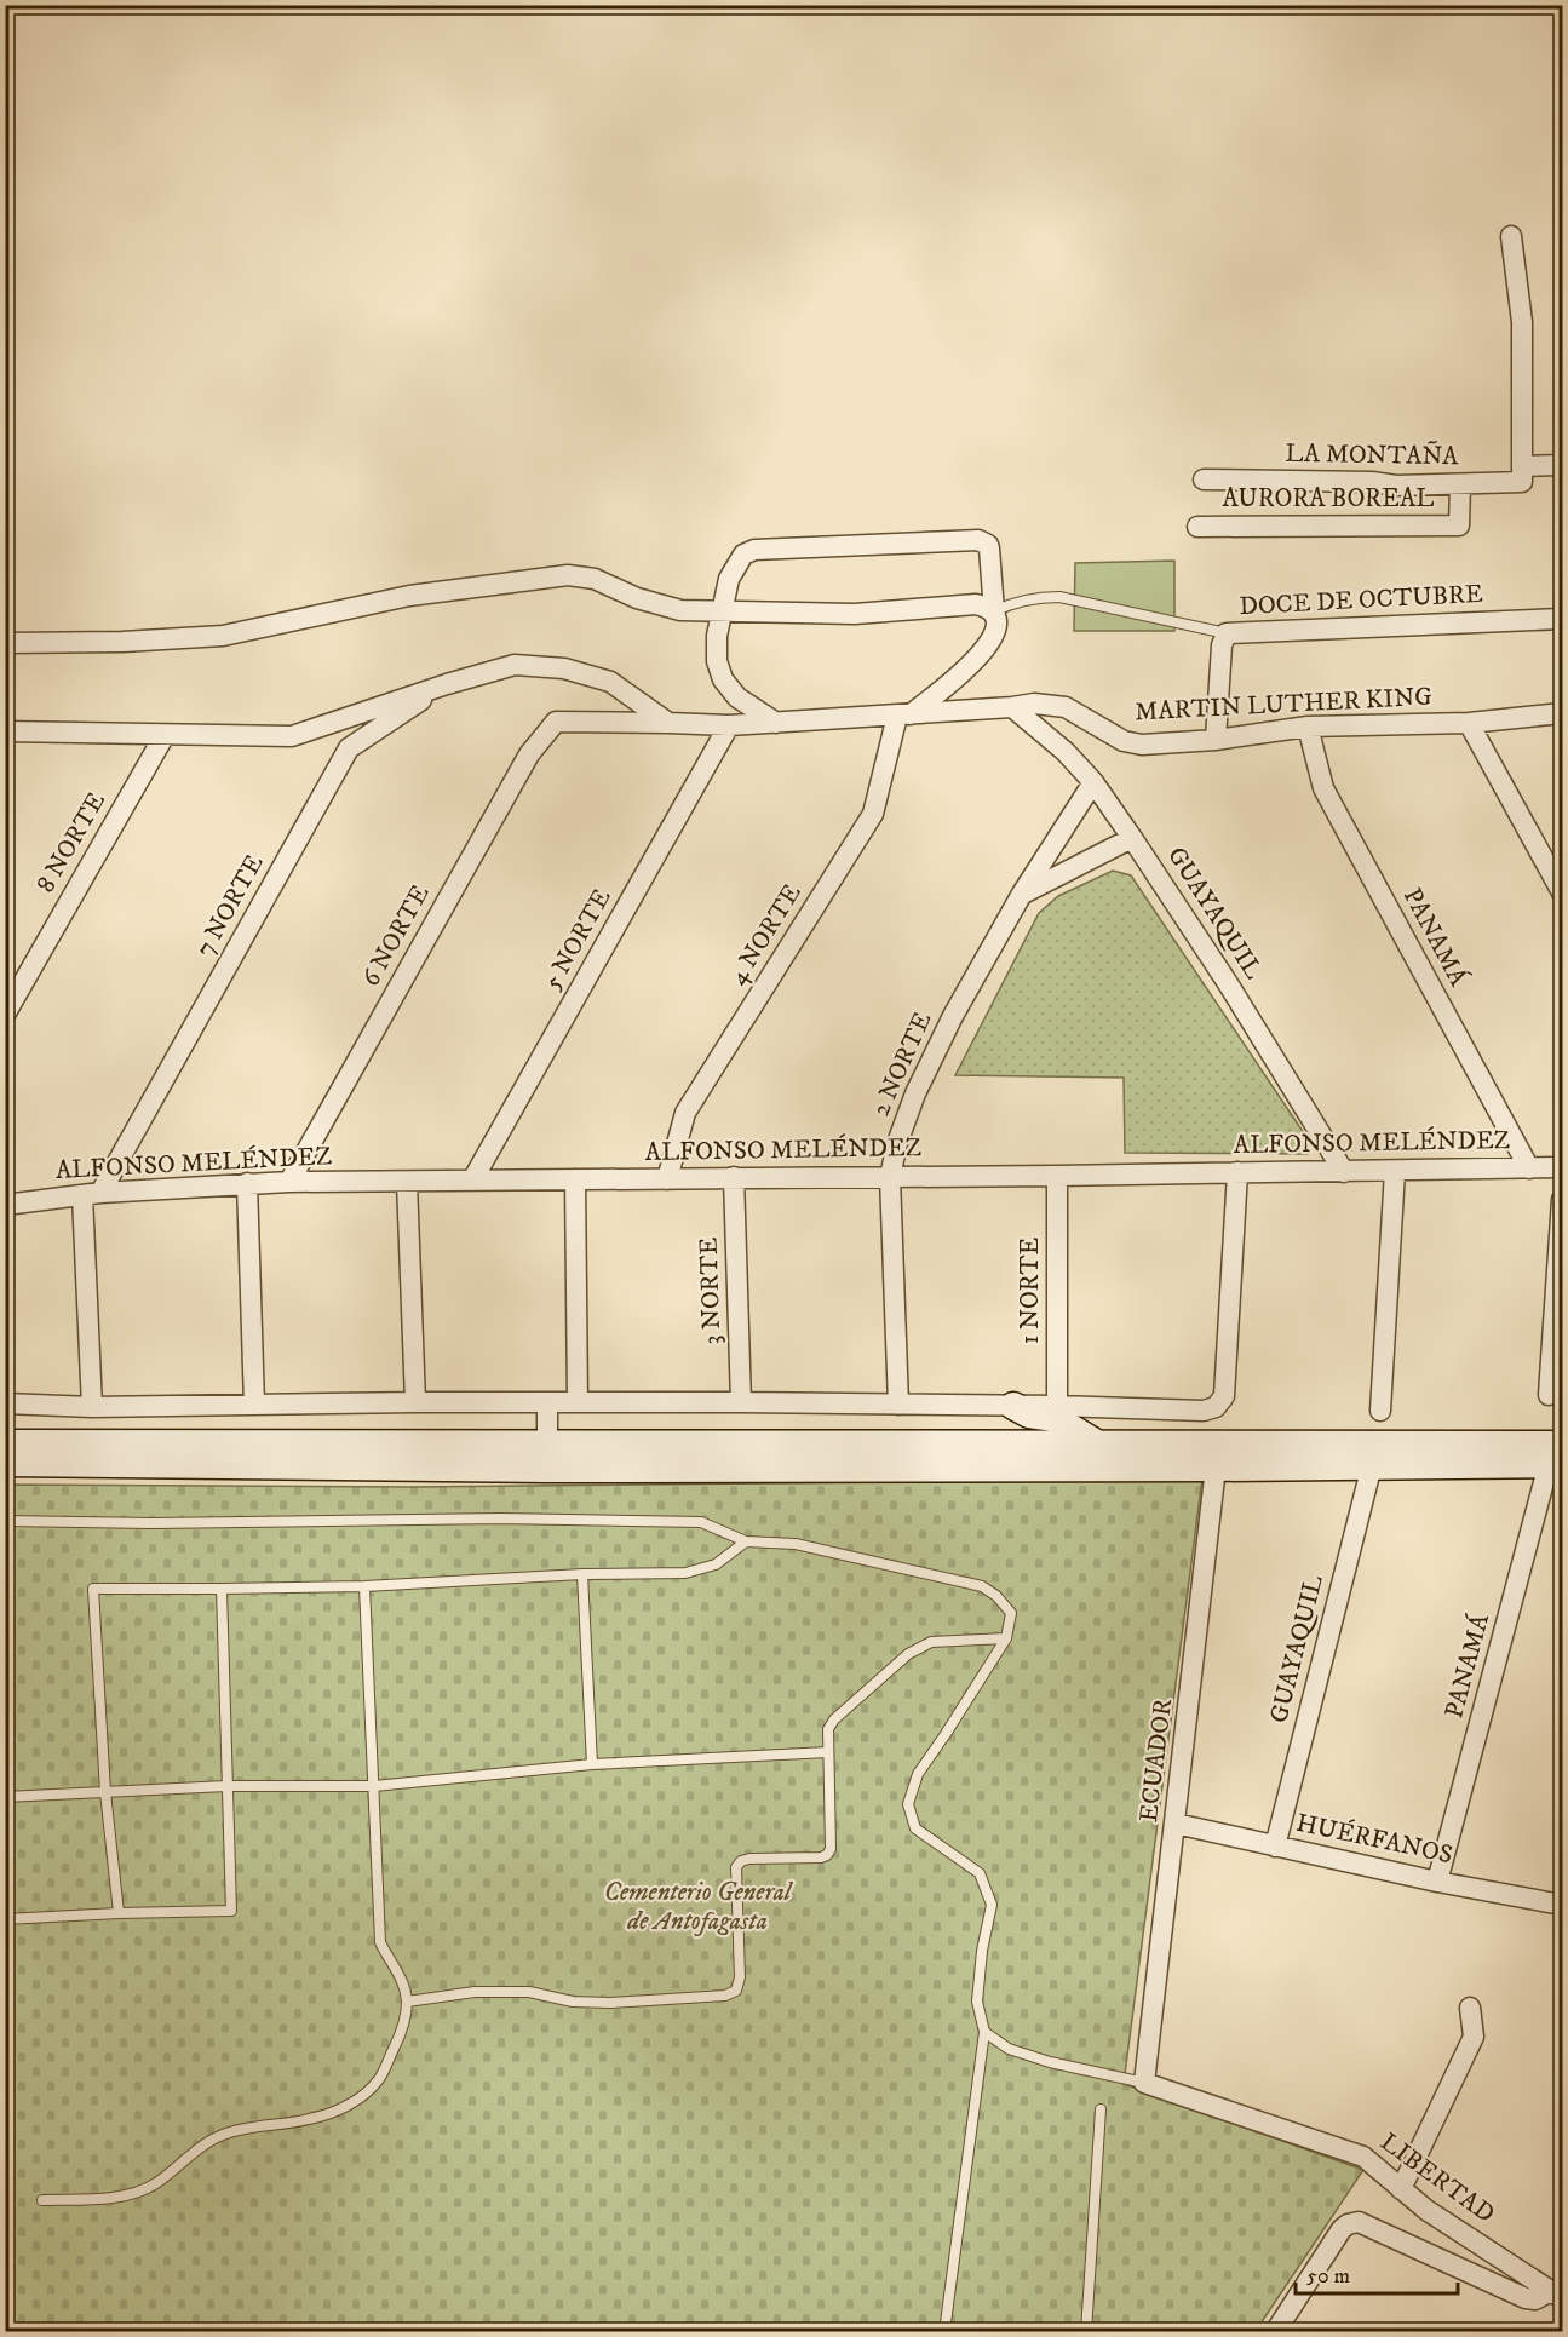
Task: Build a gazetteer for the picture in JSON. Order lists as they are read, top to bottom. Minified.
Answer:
{"streets":{"street":["LA MONTAÑA","AURORA BOREAL","DOCE DE OCTUBRE","MARTIN LUTHER KING","8 NORTE","7 NORTE","GUAYAQUIL","4 NORTE","6 NORTE","PANAMÁ","5 NORTE","2 NORTE","ALFONSO MELÉNDEZ","3 NORTE","1 NORTE","ECUADOR","HUÉRFANOS","LIBERTAD"]},"crossings":[["LA MONTAÑA","AURORA BOREAL"],["DOCE DE OCTUBRE","MARTIN LUTHER KING"],["MARTIN LUTHER KING","GUAYAQUIL"],["MARTIN LUTHER KING","4 NORTE"],["MARTIN LUTHER KING","6 NORTE"],["MARTIN LUTHER KING","PANAMÁ"],["MARTIN LUTHER KING","5 NORTE"],["7 NORTE","ALFONSO MELÉNDEZ"],["GUAYAQUIL","2 NORTE"],["GUAYAQUIL","ALFONSO MELÉNDEZ"],["GUAYAQUIL","HUÉRFANOS"],["4 NORTE","ALFONSO MELÉNDEZ"],["6 NORTE","ALFONSO MELÉNDEZ"],["PANAMÁ","ALFONSO MELÉNDEZ"],["PANAMÁ","HUÉRFANOS"],["5 NORTE","ALFONSO MELÉNDEZ"],["2 NORTE","ALFONSO MELÉNDEZ"],["ALFONSO MELÉNDEZ","3 NORTE"],["ALFONSO MELÉNDEZ","1 NORTE"],["ECUADOR","HUÉRFANOS"],["ECUADOR","LIBERTAD"]],"parks":["Cementerio General de Antofagasta"],"scale_bar":"50 m"}
